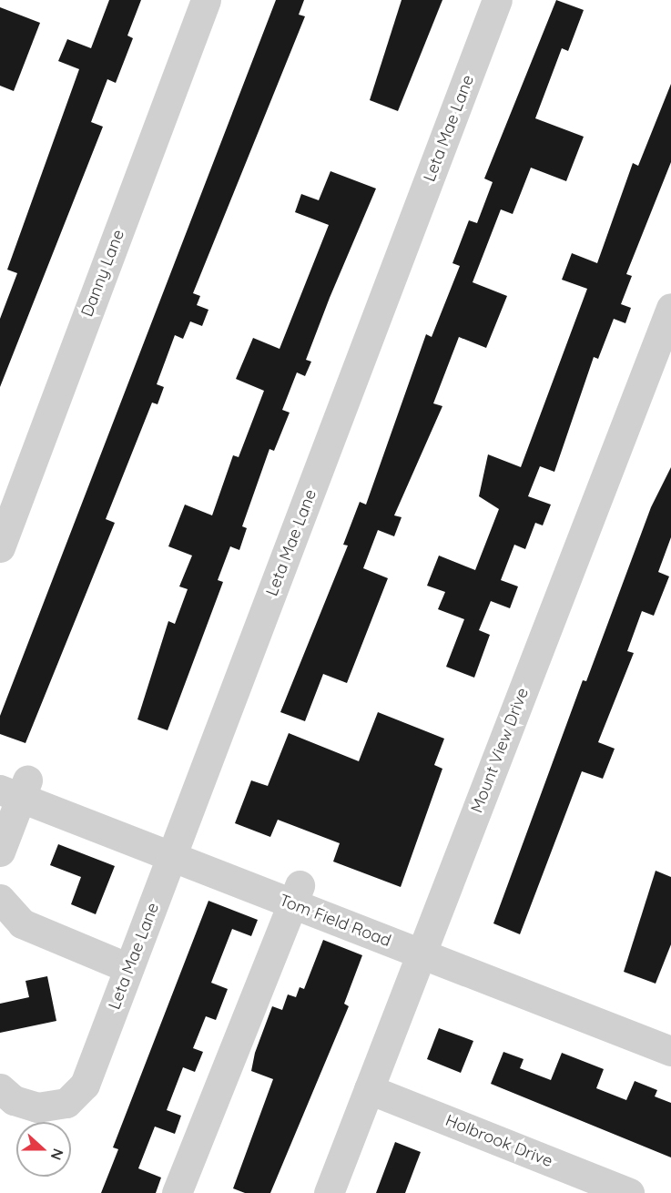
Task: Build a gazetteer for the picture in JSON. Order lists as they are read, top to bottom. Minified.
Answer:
{"streets":{"street":["Leta Mae Lane","Danny Lane","Mount View Drive","Tom Field Road","Holbrook Drive"]},"crossings":[["Leta Mae Lane","Tom Field Road"],["Mount View Drive","Tom Field Road"],["Mount View Drive","Holbrook Drive"]],"north":"right"}
